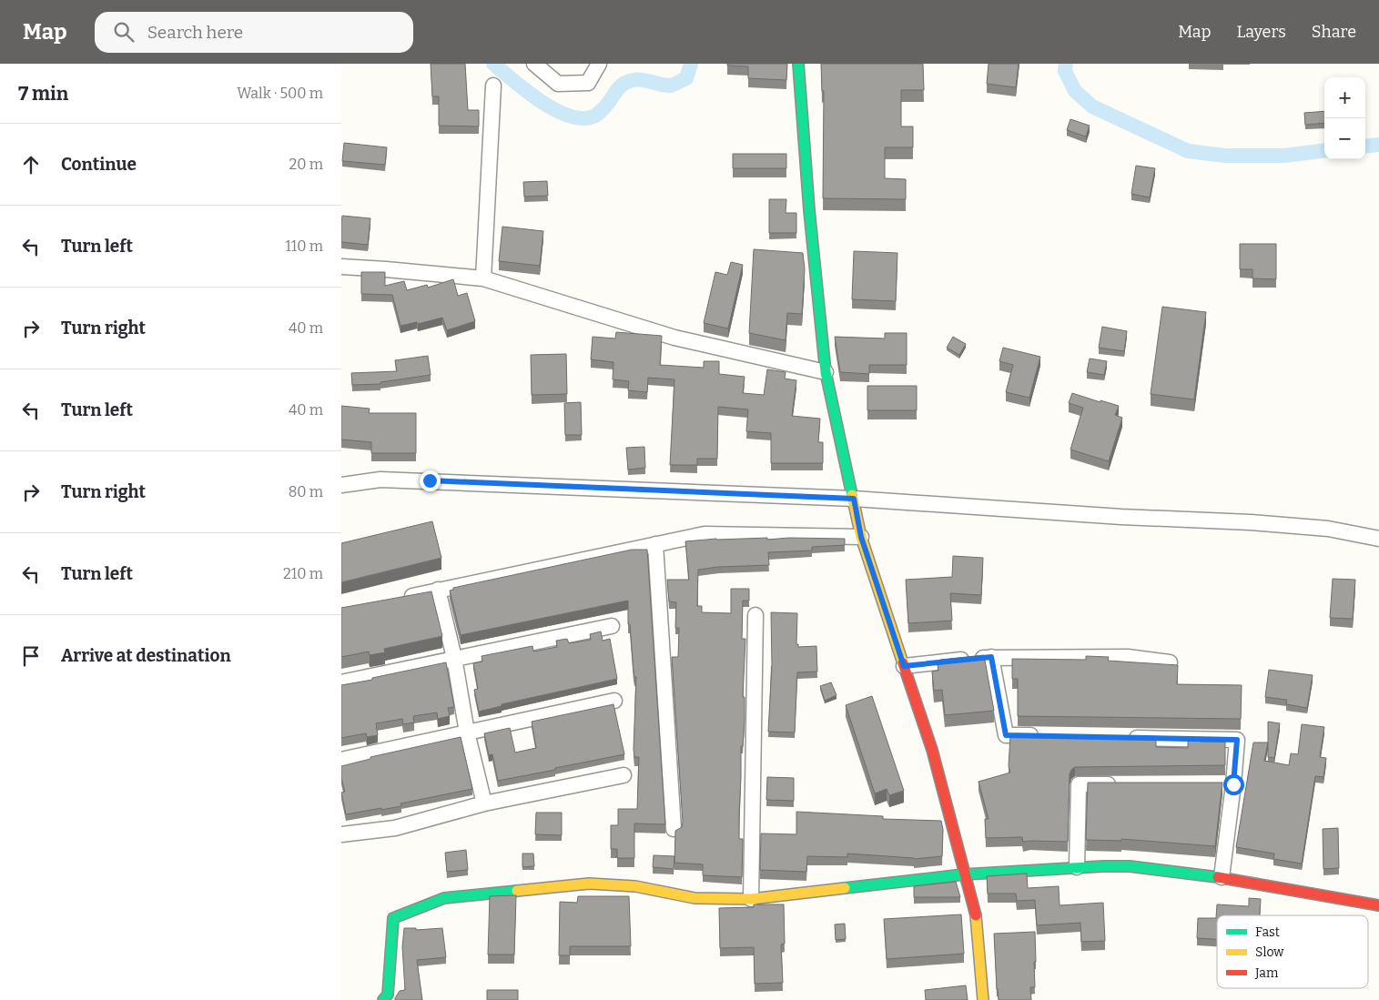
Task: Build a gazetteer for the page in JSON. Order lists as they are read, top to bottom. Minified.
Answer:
{"legend":["Fast","Slow","Jam"],"page":{"header":"Map","search":"Search here","nav":["Map","Layers","Share"],"heading":["7 min","Walk · 500 m"],"map_buttons":["+","−"],"list":[["Continue","20 m"],["Turn left","110 m"],["Turn right","40 m"],["Turn left","40 m"],["Turn right","80 m"],["Turn left","210 m"],"Arrive at destination"]}}
